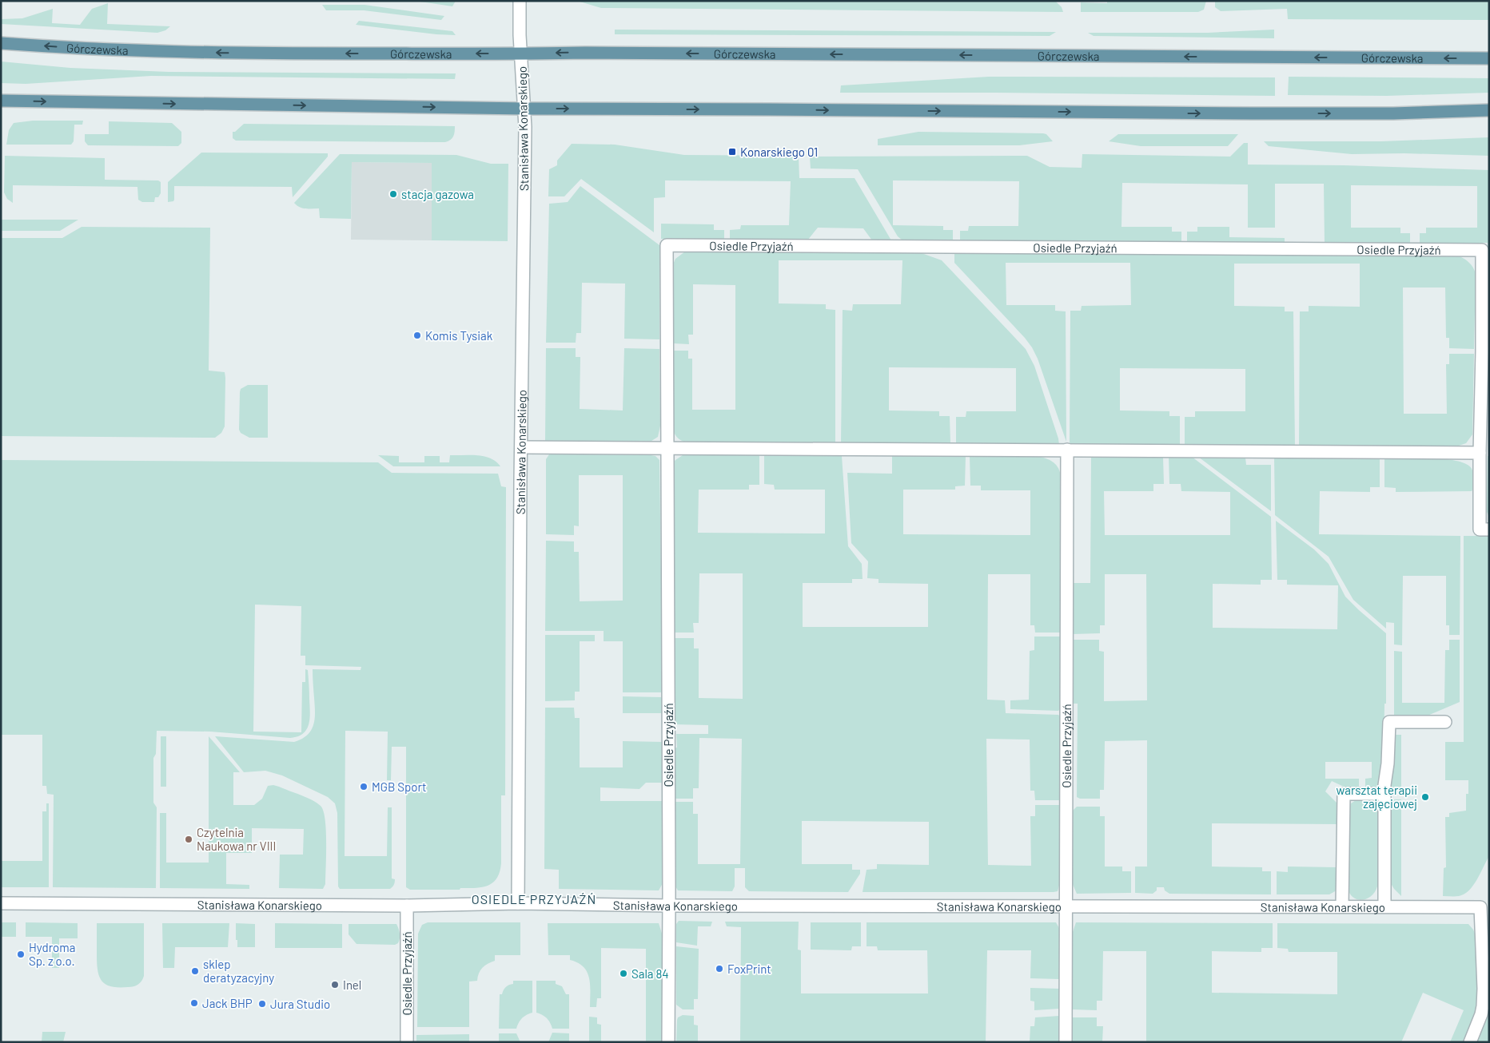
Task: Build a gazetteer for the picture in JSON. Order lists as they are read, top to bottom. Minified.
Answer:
{"streets":{"main road":["Górczewska"],"street":["Stanisława Konarskiego","Osiedle Przyjaźń"]},"crossings":[["Górczewska","Stanisława Konarskiego"],["Stanisława Konarskiego","Osiedle Przyjaźń"]],"districts":["OSIEDLE PRZYJAŹŃ"],"places":{"transit":["Konarskiego 01"],"other":["stacja gazowa","Komis Tysiak","MGB Sport","warsztat terapii zajęciowej","Czytelnia Naukowa nr VIII","Hydroma Sp. z o.o.","FoxPrint","sklep deratyzacyjny","Sala 84","Inel","Jack BHP","Jura Studio"]}}
